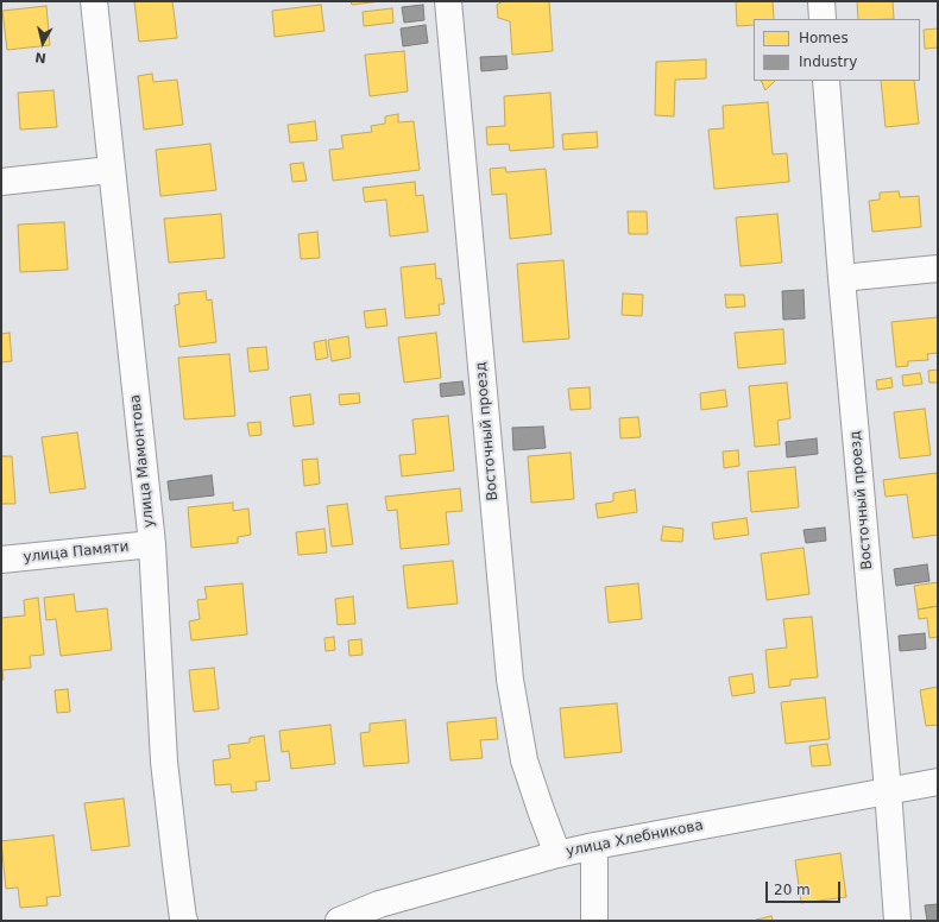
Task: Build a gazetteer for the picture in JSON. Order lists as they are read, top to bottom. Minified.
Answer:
{"streets":{"street":["Восточный проезд","улица Мамонтова","улица Памяти","улица Хлебникова"]},"crossings":[["Восточный проезд","улица Хлебникова"],["улица Мамонтова","улица Памяти"]],"legend":["Homes","Industry"],"scale_bar":"20 m","north":"bottom"}
